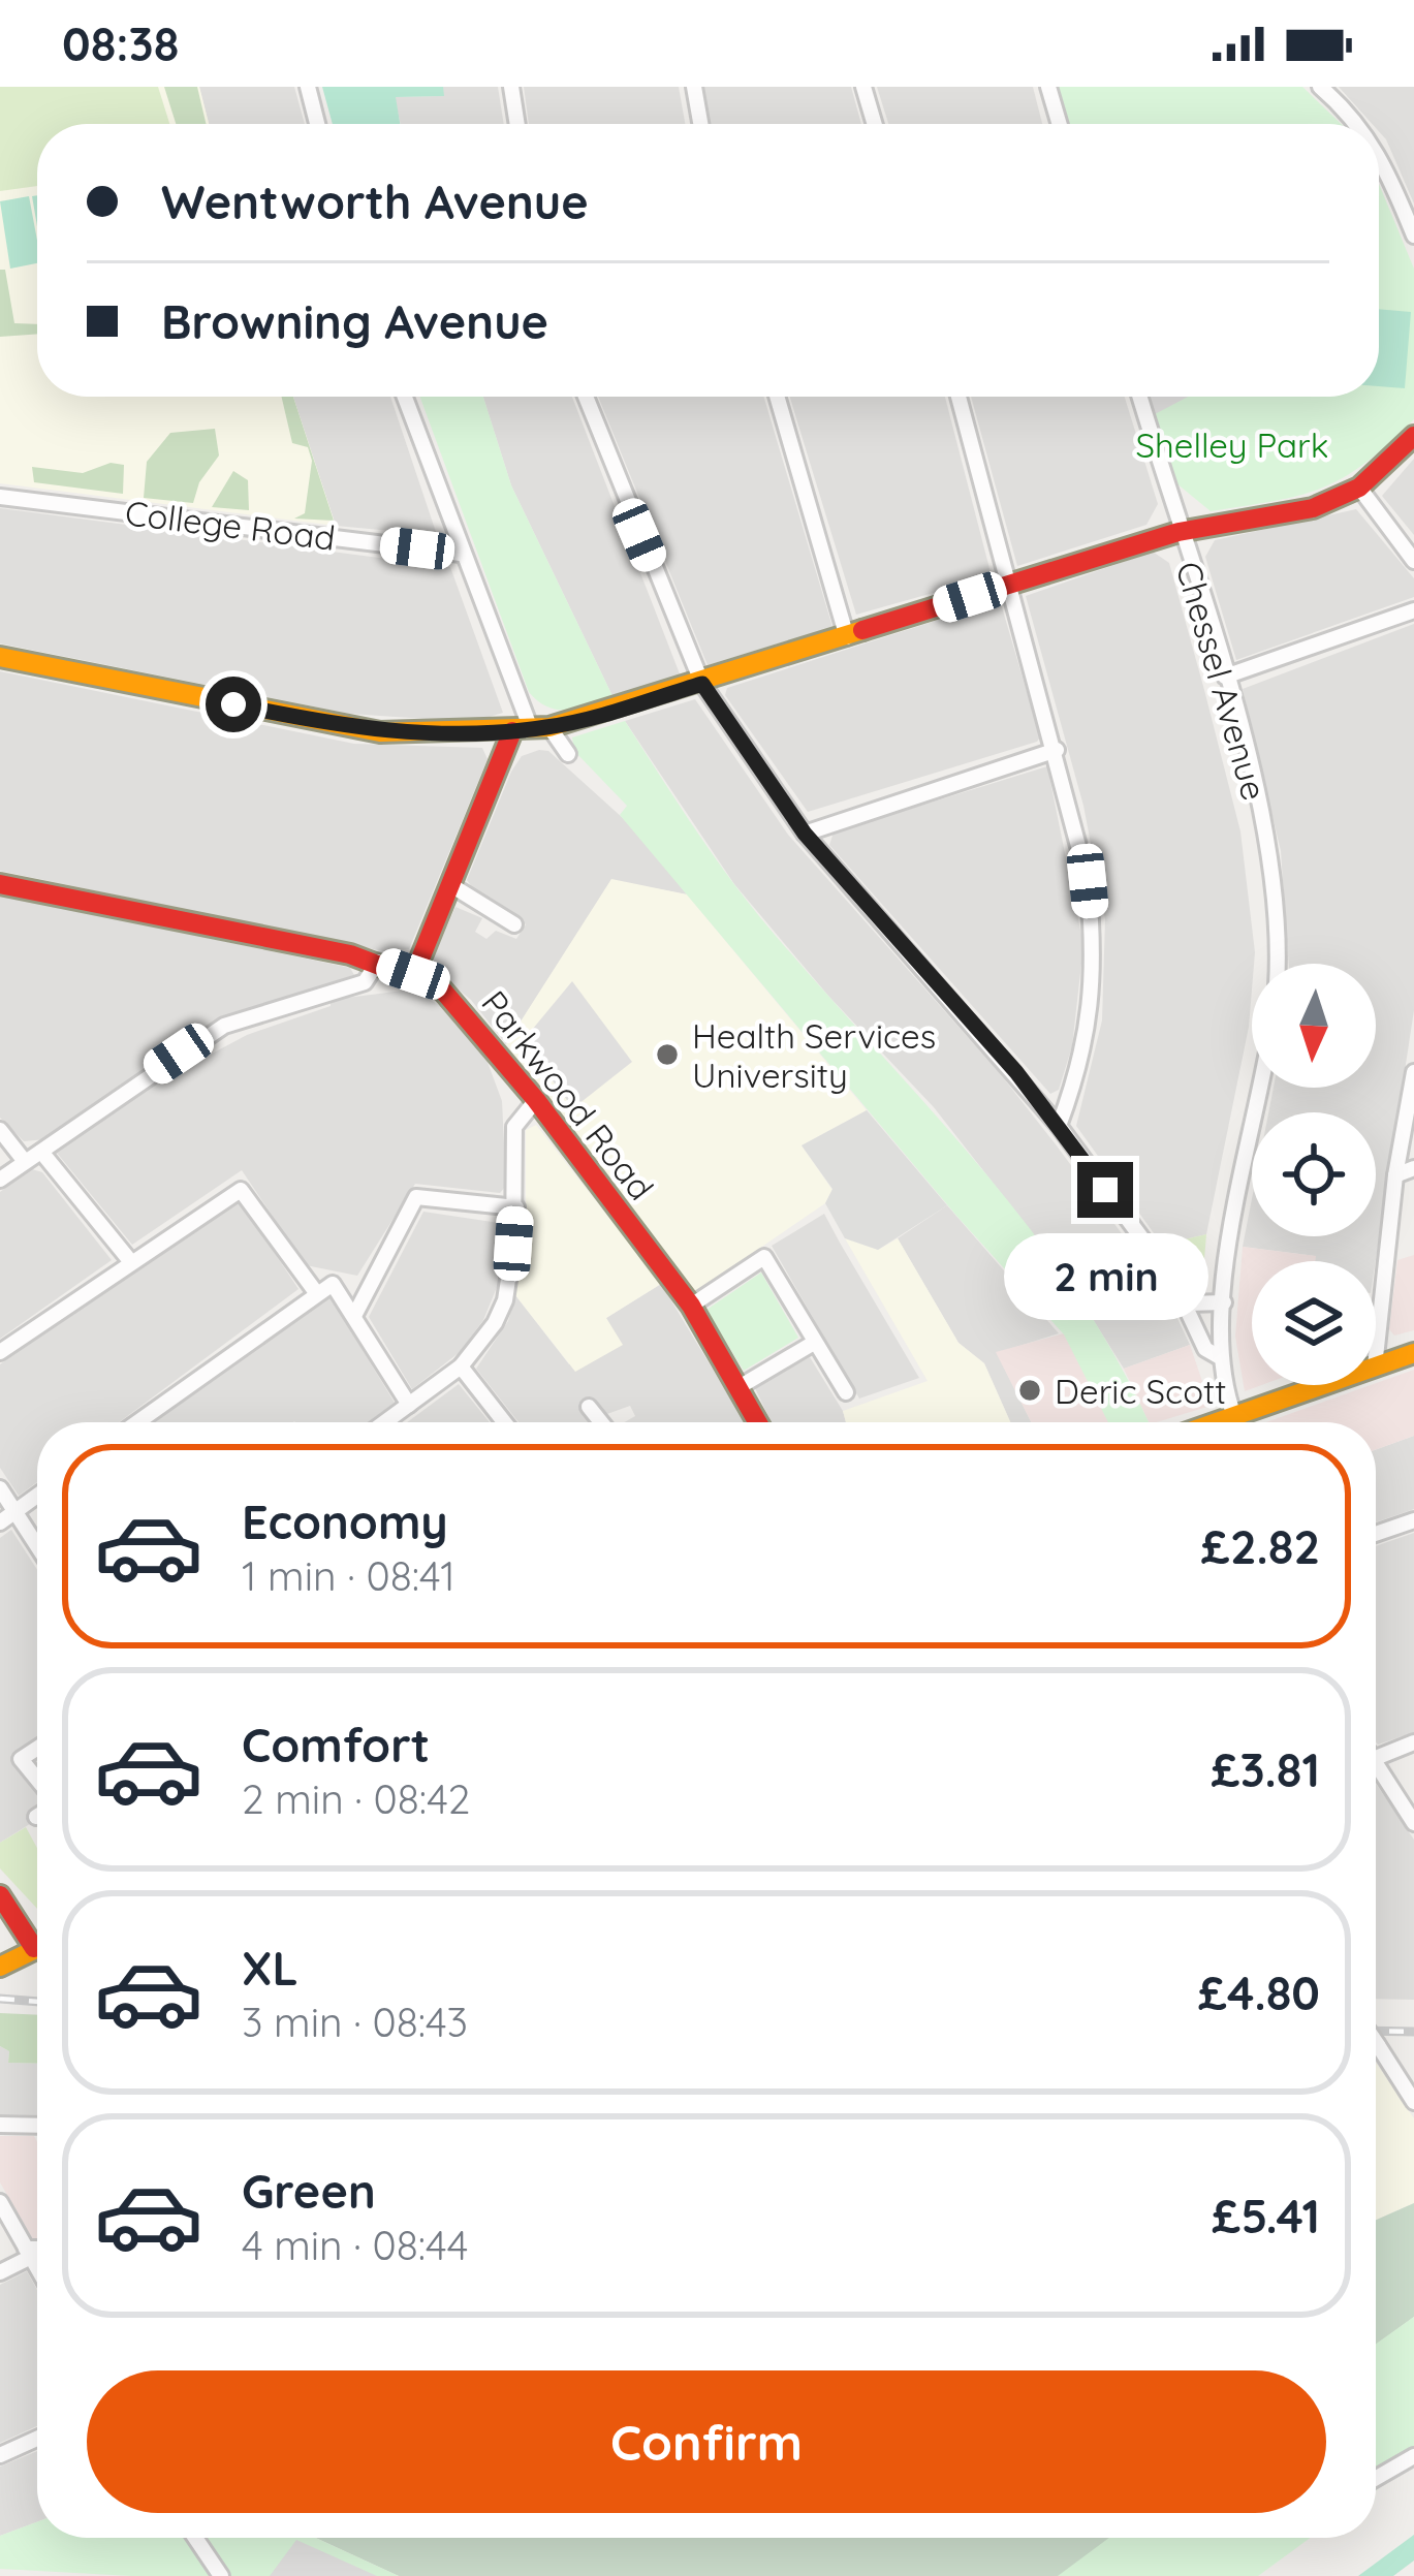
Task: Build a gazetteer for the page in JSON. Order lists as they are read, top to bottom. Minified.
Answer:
{"streets":{"street":["College Road","Chessel Avenue","Parkwood Road"]},"parks":["Shelley Park"],"places":["Health Services University","Deric Scott"],"north":"bottom","page":{"status":"08:38","banner":["Wentworth Avenue","Browning Avenue"],"bubble":"2 min","list":[{"name":"Economy","note":"1 min · 08:41","value":"£2.82"},{"name":"Comfort","note":"2 min · 08:42","value":"£3.81"},{"name":"XL","note":"3 min · 08:43","value":"£4.80"},{"name":"Green","note":"4 min · 08:44","value":"£5.41"}],"buttons":"Confirm"}}
